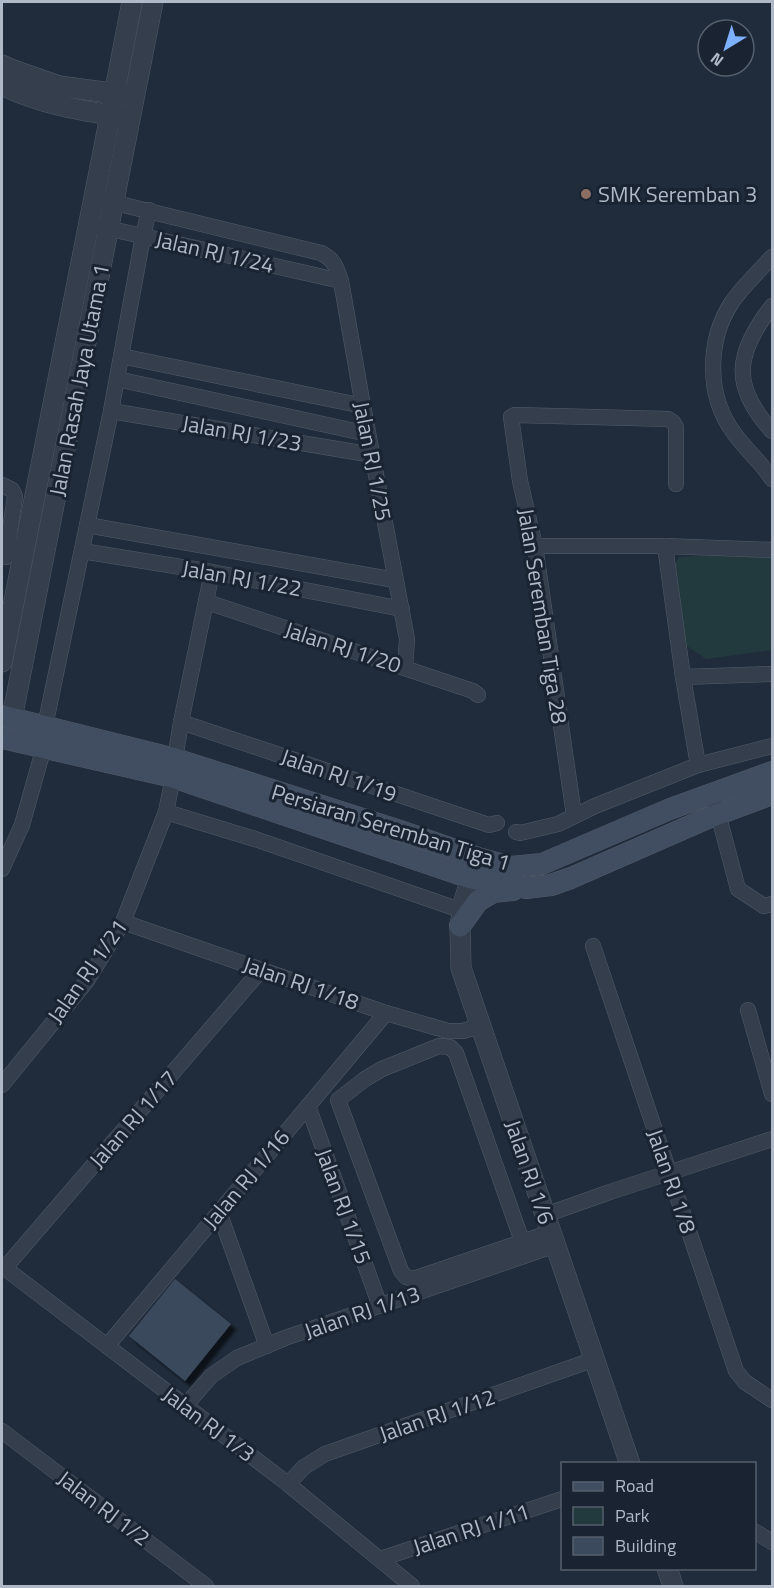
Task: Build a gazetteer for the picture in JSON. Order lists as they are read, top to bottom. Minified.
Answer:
{"streets":{"main road":["Jalan Rasah Jaya Utama 1","Persiaran Seremban Tiga 1"],"street":["Jalan RJ 1/24","Jalan RJ 1/23","Jalan RJ 1/25","Jalan RJ 1/22","Jalan Seremban Tiga 28","Jalan RJ 1/20","Jalan RJ 1/19","Jalan RJ 1/21","Jalan RJ 1/18","Jalan RJ 1/17","Jalan RJ 1/6","Jalan RJ 1/16","Jalan RJ 1/8","Jalan RJ 1/15","Jalan RJ 1/13","Jalan RJ 1/12","Jalan RJ 1/3","Jalan RJ 1/2","Jalan RJ 1/11"]},"crossings":[["Jalan RJ 1/24","Jalan Rasah Jaya Utama 1"],["Jalan RJ 1/24","Jalan RJ 1/25"],["Jalan Rasah Jaya Utama 1","Persiaran Seremban Tiga 1"],["Jalan RJ 1/23","Jalan RJ 1/25"],["Jalan RJ 1/25","Jalan RJ 1/22"],["Jalan RJ 1/25","Jalan RJ 1/20"],["Jalan RJ 1/22","Jalan RJ 1/21"],["Jalan RJ 1/20","Jalan RJ 1/21"],["Jalan RJ 1/19","Jalan RJ 1/21"],["Persiaran Seremban Tiga 1","Jalan RJ 1/21"],["Persiaran Seremban Tiga 1","Jalan RJ 1/6"],["Jalan RJ 1/21","Jalan RJ 1/18"],["Jalan RJ 1/18","Jalan RJ 1/17"],["Jalan RJ 1/18","Jalan RJ 1/6"],["Jalan RJ 1/18","Jalan RJ 1/16"],["Jalan RJ 1/17","Jalan RJ 1/3"],["Jalan RJ 1/6","Jalan RJ 1/13"],["Jalan RJ 1/6","Jalan RJ 1/12"],["Jalan RJ 1/16","Jalan RJ 1/15"],["Jalan RJ 1/16","Jalan RJ 1/3"],["Jalan RJ 1/15","Jalan RJ 1/13"],["Jalan RJ 1/13","Jalan RJ 1/3"],["Jalan RJ 1/12","Jalan RJ 1/3"],["Jalan RJ 1/3","Jalan RJ 1/11"]],"places":["SMK Seremban 3"],"legend":["Road","Park","Building"],"north":"bottom left"}
